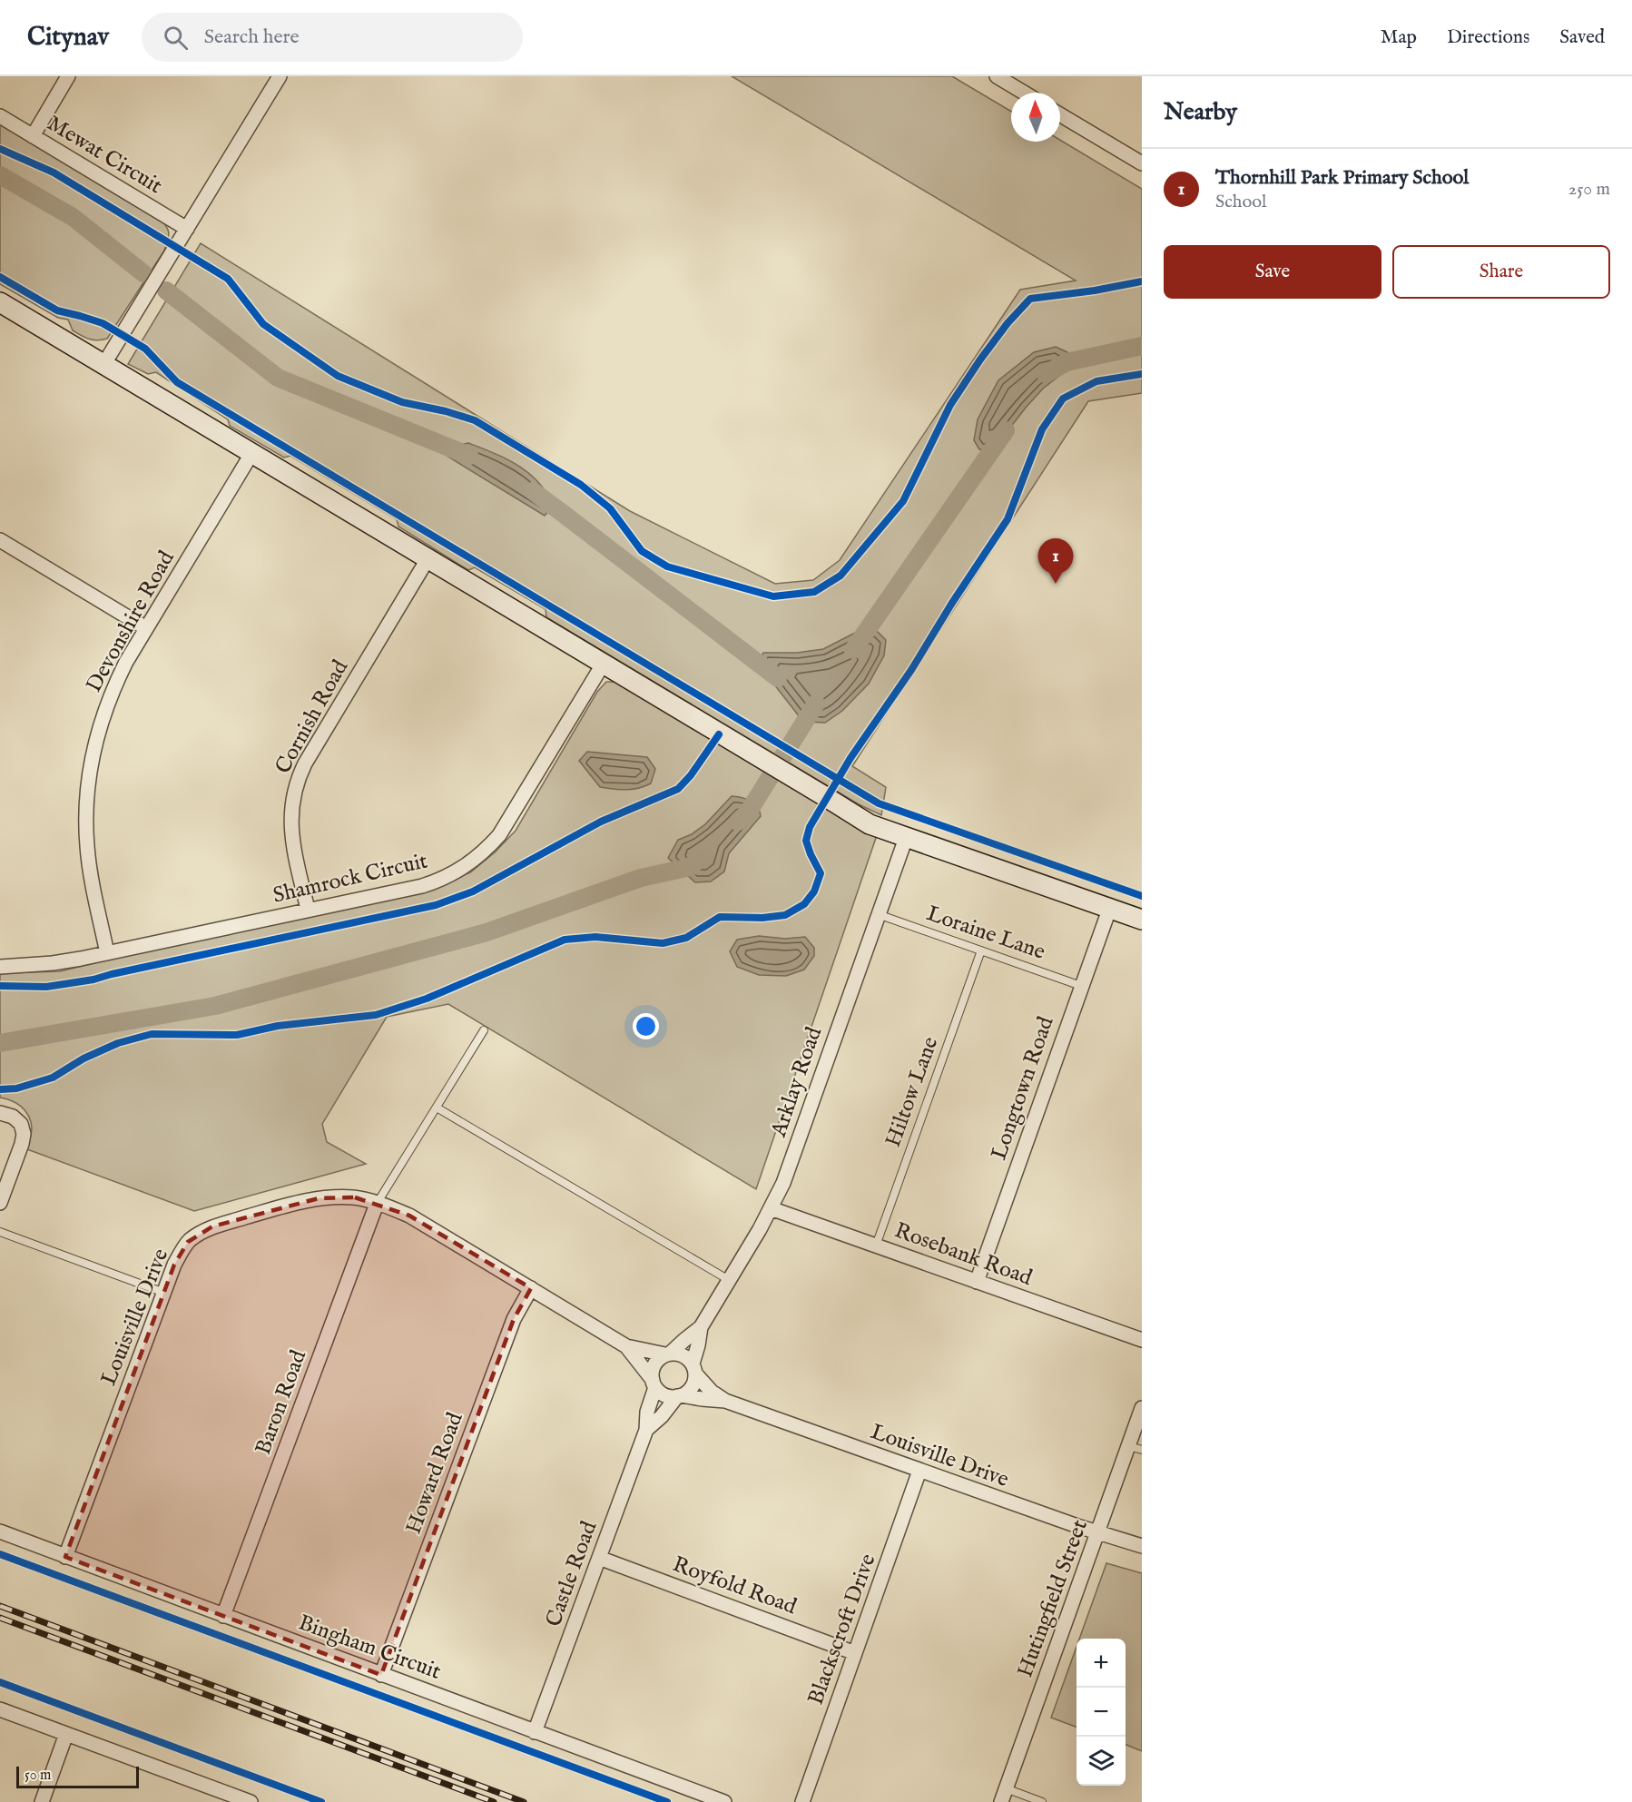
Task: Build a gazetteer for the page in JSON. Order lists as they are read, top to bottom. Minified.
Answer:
{"streets":{"street":["Mewat Circuit","Devonshire Road","Cornish Road","Shamrock Circuit","Arklay Road","Longtown Road","Rosebank Road","Louisville Drive","Baron Road","Howard Road","Castle Road","Royfold Road","Hutingfield Street","Blackscroft Drive","Bingham Circuit"],"lane":["Loraine Lane","Hiltow Lane"]},"crossings":[["Devonshire Road","Shamrock Circuit"],["Cornish Road","Shamrock Circuit"],["Loraine Lane","Arklay Road"],["Loraine Lane","Longtown Road"],["Loraine Lane","Hiltow Lane"],["Arklay Road","Rosebank Road"],["Arklay Road","Louisville Drive"],["Arklay Road","Castle Road"],["Longtown Road","Rosebank Road"],["Hiltow Lane","Rosebank Road"],["Louisville Drive","Baron Road"],["Louisville Drive","Howard Road"],["Louisville Drive","Castle Road"],["Louisville Drive","Hutingfield Street"],["Louisville Drive","Blackscroft Drive"],["Louisville Drive","Bingham Circuit"],["Baron Road","Bingham Circuit"],["Howard Road","Bingham Circuit"],["Castle Road","Royfold Road"],["Castle Road","Bingham Circuit"],["Royfold Road","Blackscroft Drive"]],"scale_bar":"50 m","north":"top","page":{"header":"Citynav","search":"Search here","nav":["Map","Directions","Saved"],"heading":"Nearby","list":[{"mark":"1","name":"Thornhill Park Primary School","note":"School","value":"250 m"}],"buttons":["Save","Share"],"pins":"1","map_buttons":["+","−"],"scale":"50 m"}}
